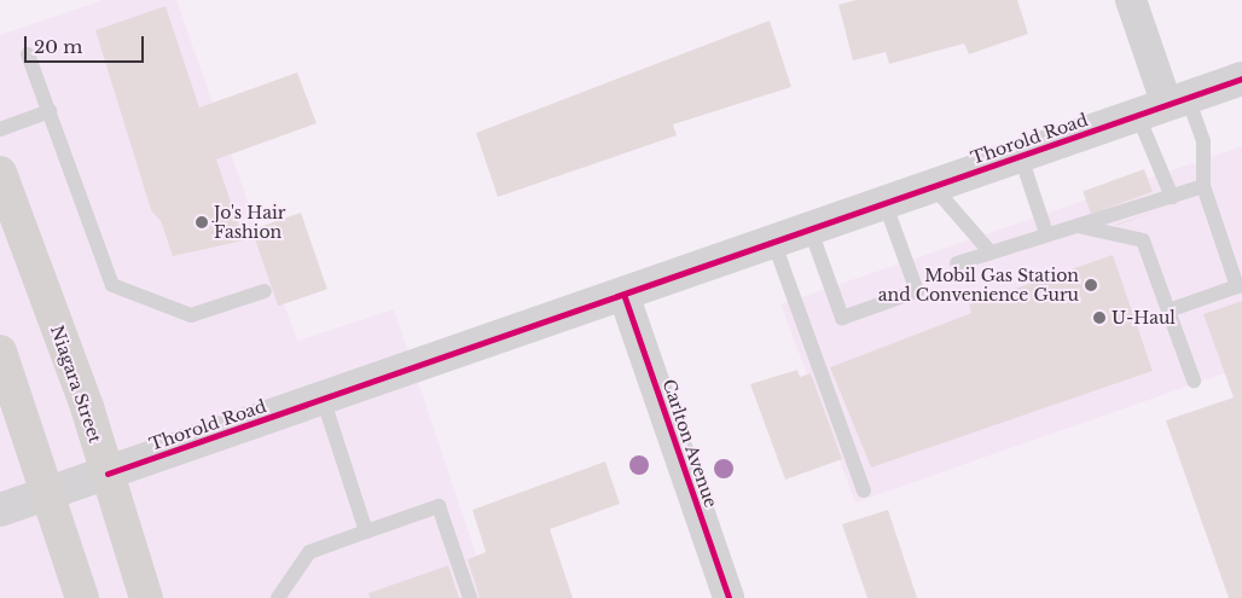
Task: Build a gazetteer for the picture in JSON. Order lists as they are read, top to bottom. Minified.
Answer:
{"streets":{"main road":["Niagara Street"],"street":["Thorold Road","Carlton Avenue"]},"crossings":[["Thorold Road","Niagara Street"],["Thorold Road","Carlton Avenue"]],"places":["Jo's Hair Fashion","Mobil Gas Station and Convenience Guru","U-Haul"],"scale_bar":"20 m"}
